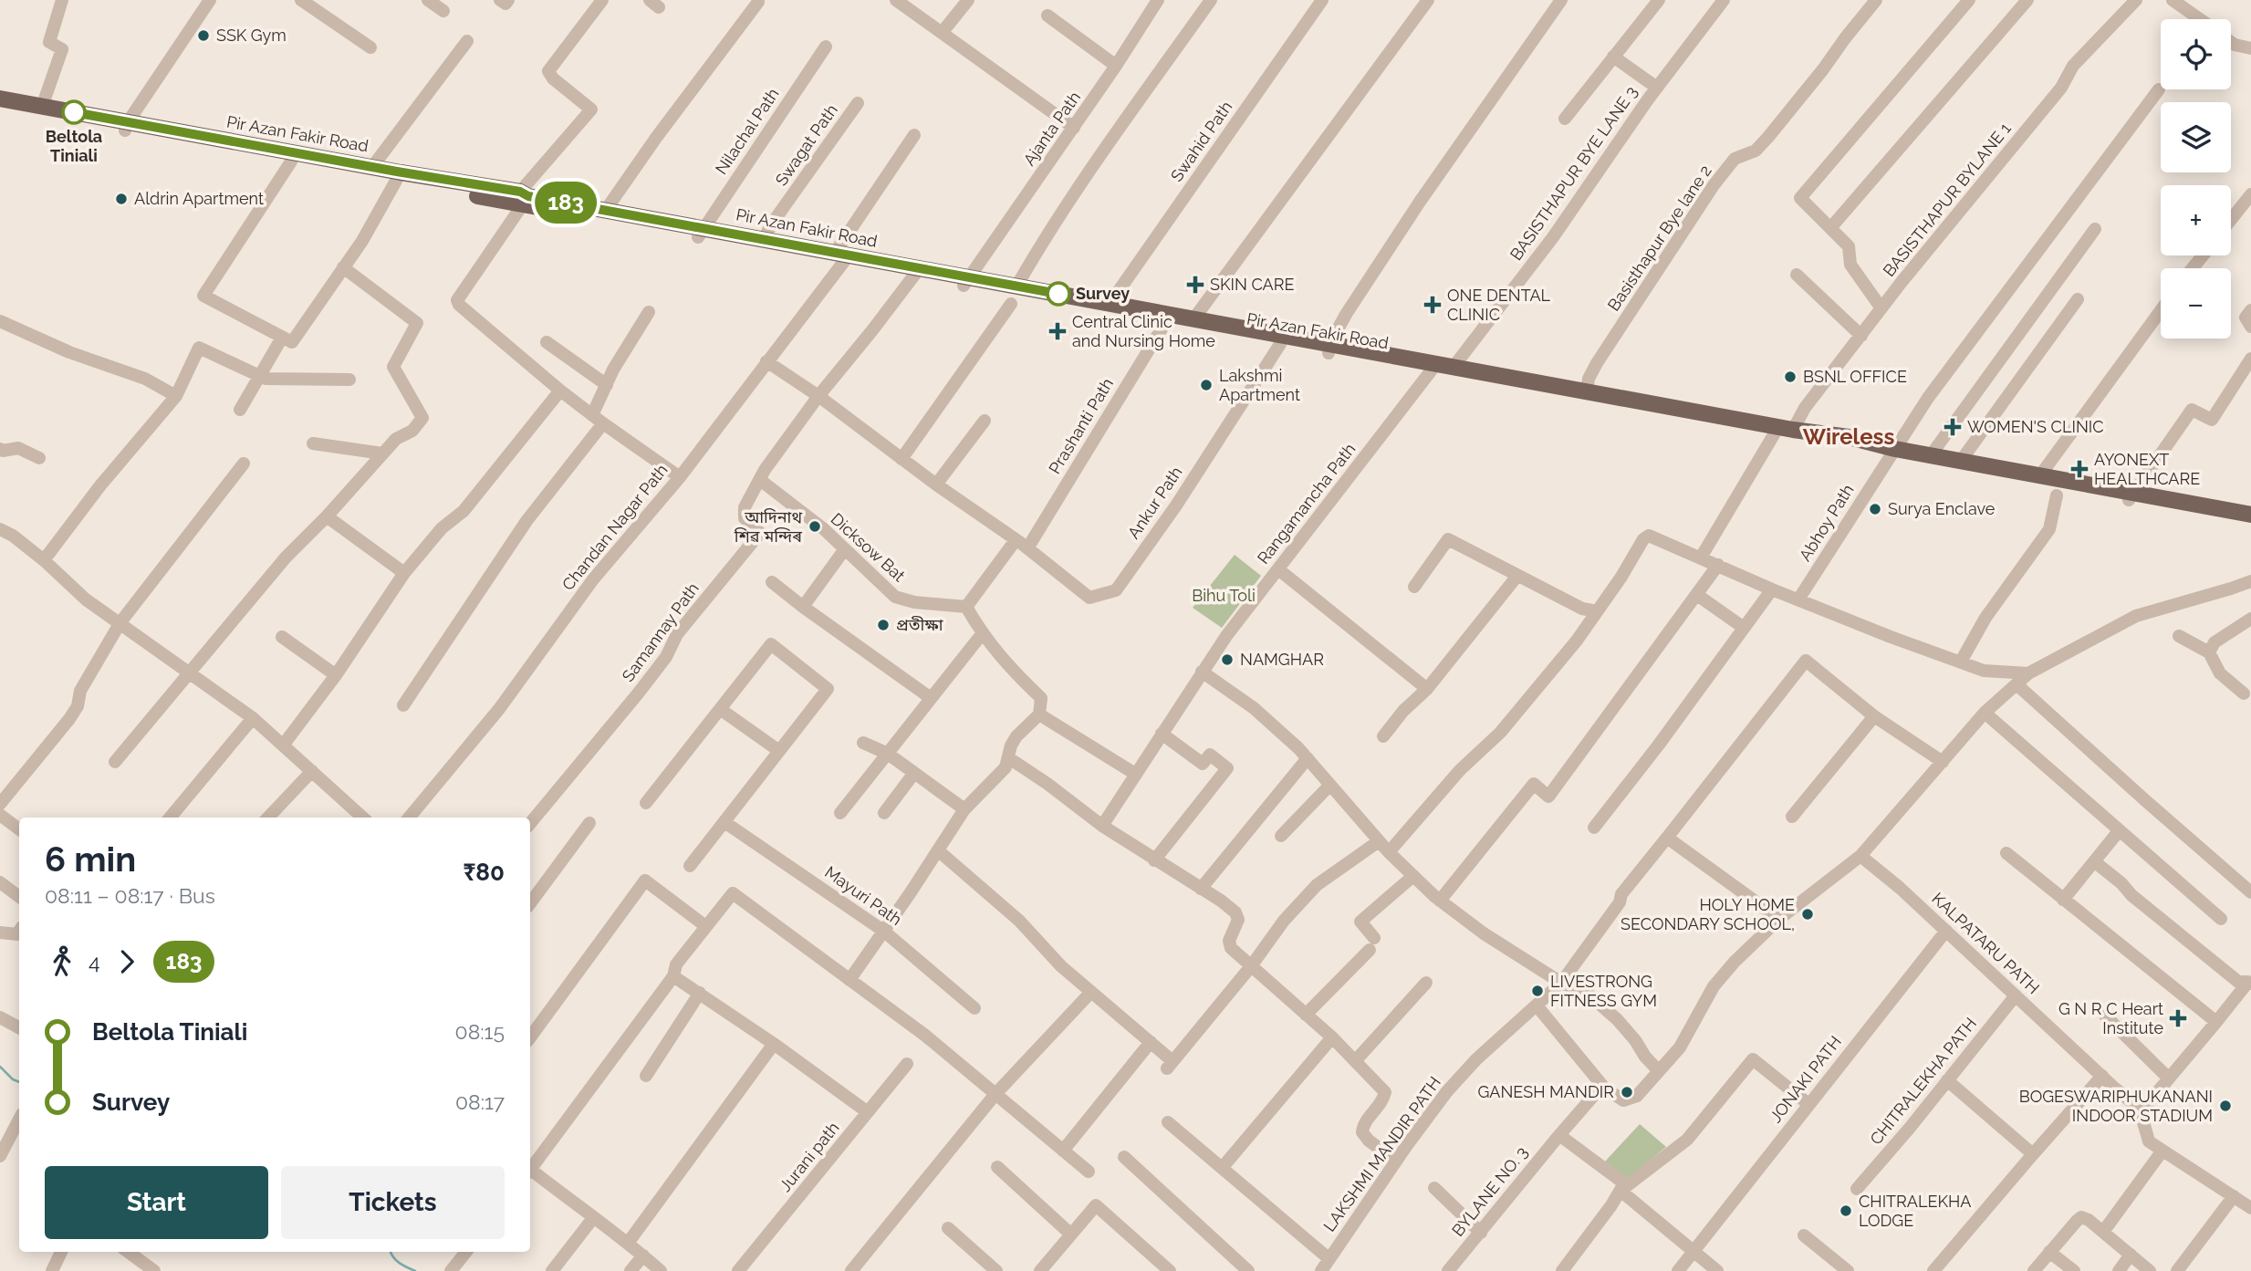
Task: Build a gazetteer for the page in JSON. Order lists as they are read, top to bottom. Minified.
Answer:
{"streets":{"main road":["Pir Azan Fakir Road"],"street":["Ajanta Path","Nilachal Path","Swahid Path","Swagat Path","BASISTHAPUR BYE LANE 3","BASISTHAPUR BYLANE 1","Basisthapur Bye lane 2","Prashanti Path","Ankur Path","Rangamancha Path","Abhoy Path","Chandan Nagar Path","Dicksow Bat","Samannay Path","Mayuri Path","KALPATARU PATH","JONAKI PATH","CHITRALEKHA PATH","LAKSHMI MANDIR PATH","Jurani path","BYLANE NO. 3"]},"crossings":[["Ajanta Path","Pir Azan Fakir Road"],["Nilachal Path","Pir Azan Fakir Road"],["Pir Azan Fakir Road","Swahid Path"],["Pir Azan Fakir Road","Swagat Path"],["Pir Azan Fakir Road","BASISTHAPUR BYE LANE 3"],["Pir Azan Fakir Road","BASISTHAPUR BYLANE 1"],["Pir Azan Fakir Road","Basisthapur Bye lane 2"],["Pir Azan Fakir Road","Prashanti Path"],["Pir Azan Fakir Road","Ankur Path"],["Pir Azan Fakir Road","Rangamancha Path"],["Pir Azan Fakir Road","Abhoy Path"],["Pir Azan Fakir Road","Chandan Nagar Path"],["Pir Azan Fakir Road","Samannay Path"],["Prashanti Path","Ankur Path"],["Dicksow Bat","Samannay Path"],["KALPATARU PATH","JONAKI PATH"],["KALPATARU PATH","CHITRALEKHA PATH"]],"districts":["Wireless"],"parks":["Bihu Toli"],"places":{"other":["SSK Gym","Beltola Tiniali","Aldrin Apartment","Survey","BSNL OFFICE","Lakshmi Apartment","Surya Enclave","আদিনাথ শিৱ মন্দিৰ","প্রতীক্ষা","NAMGHAR","HOLY HOME SECONDARY SCHOOL,","LIVESTRONG FITNESS GYM","GANESH MANDIR","BOGESWARIPHUKANANI INDOOR STADIUM","CHITRALEKHA LODGE"],"health":["SKIN CARE","ONE DENTAL CLINIC","Central Clinic and Nursing Home","WOMEN'S CLINIC","AYONEXT HEALTHCARE","G N R C Heart Institute"]},"lines":["bus line 183"],"page":{"on_map":"183","map_buttons":["+","−"],"heading":["6 min","08:11 – 08:17 · Bus","₹80"],"legs":["4","183"],"list":[{"name":"Beltola Tiniali","value":"08:15"},{"name":"Survey","value":"08:17"}],"buttons":["Start","Tickets"]}}
